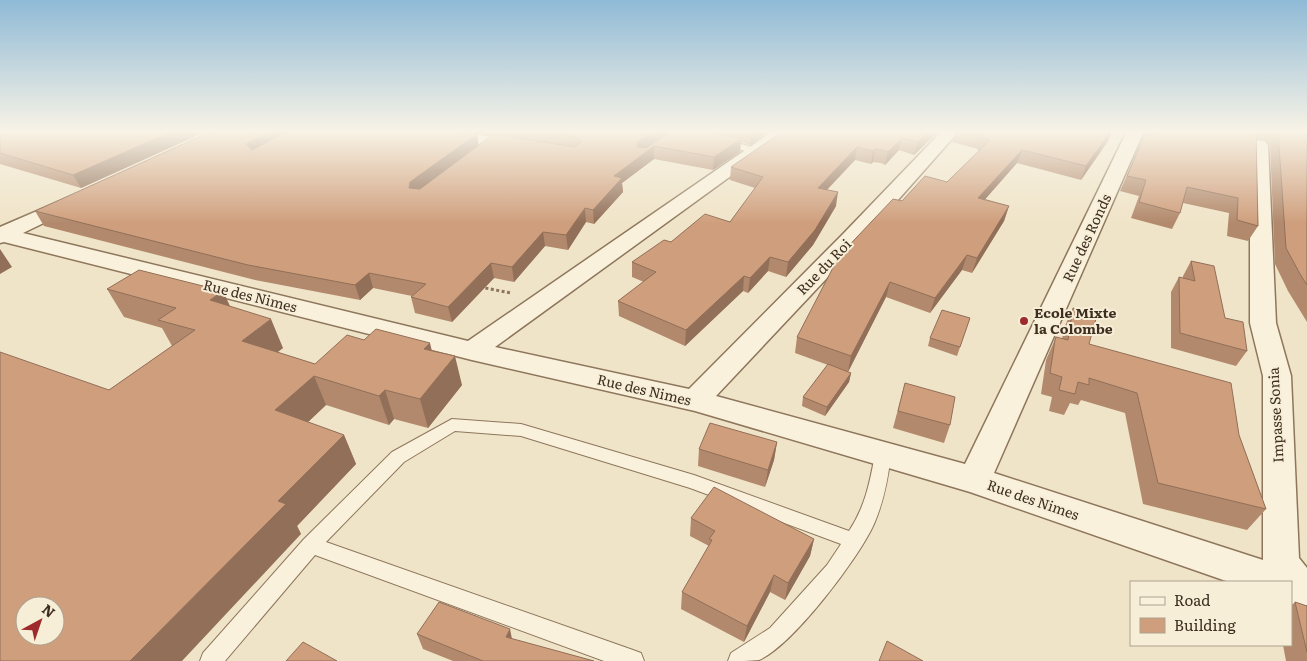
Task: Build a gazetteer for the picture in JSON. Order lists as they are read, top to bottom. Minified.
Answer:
{"streets":{"street":["Rue des Ronds","Rue du Roi","Rue des Nimes","Impasse Sonia"]},"crossings":[["Rue des Ronds","Rue des Nimes"],["Rue du Roi","Rue des Nimes"]],"places":["Ecole Mixte la Colombe"],"legend":["Road","Building"],"north":"top right"}
